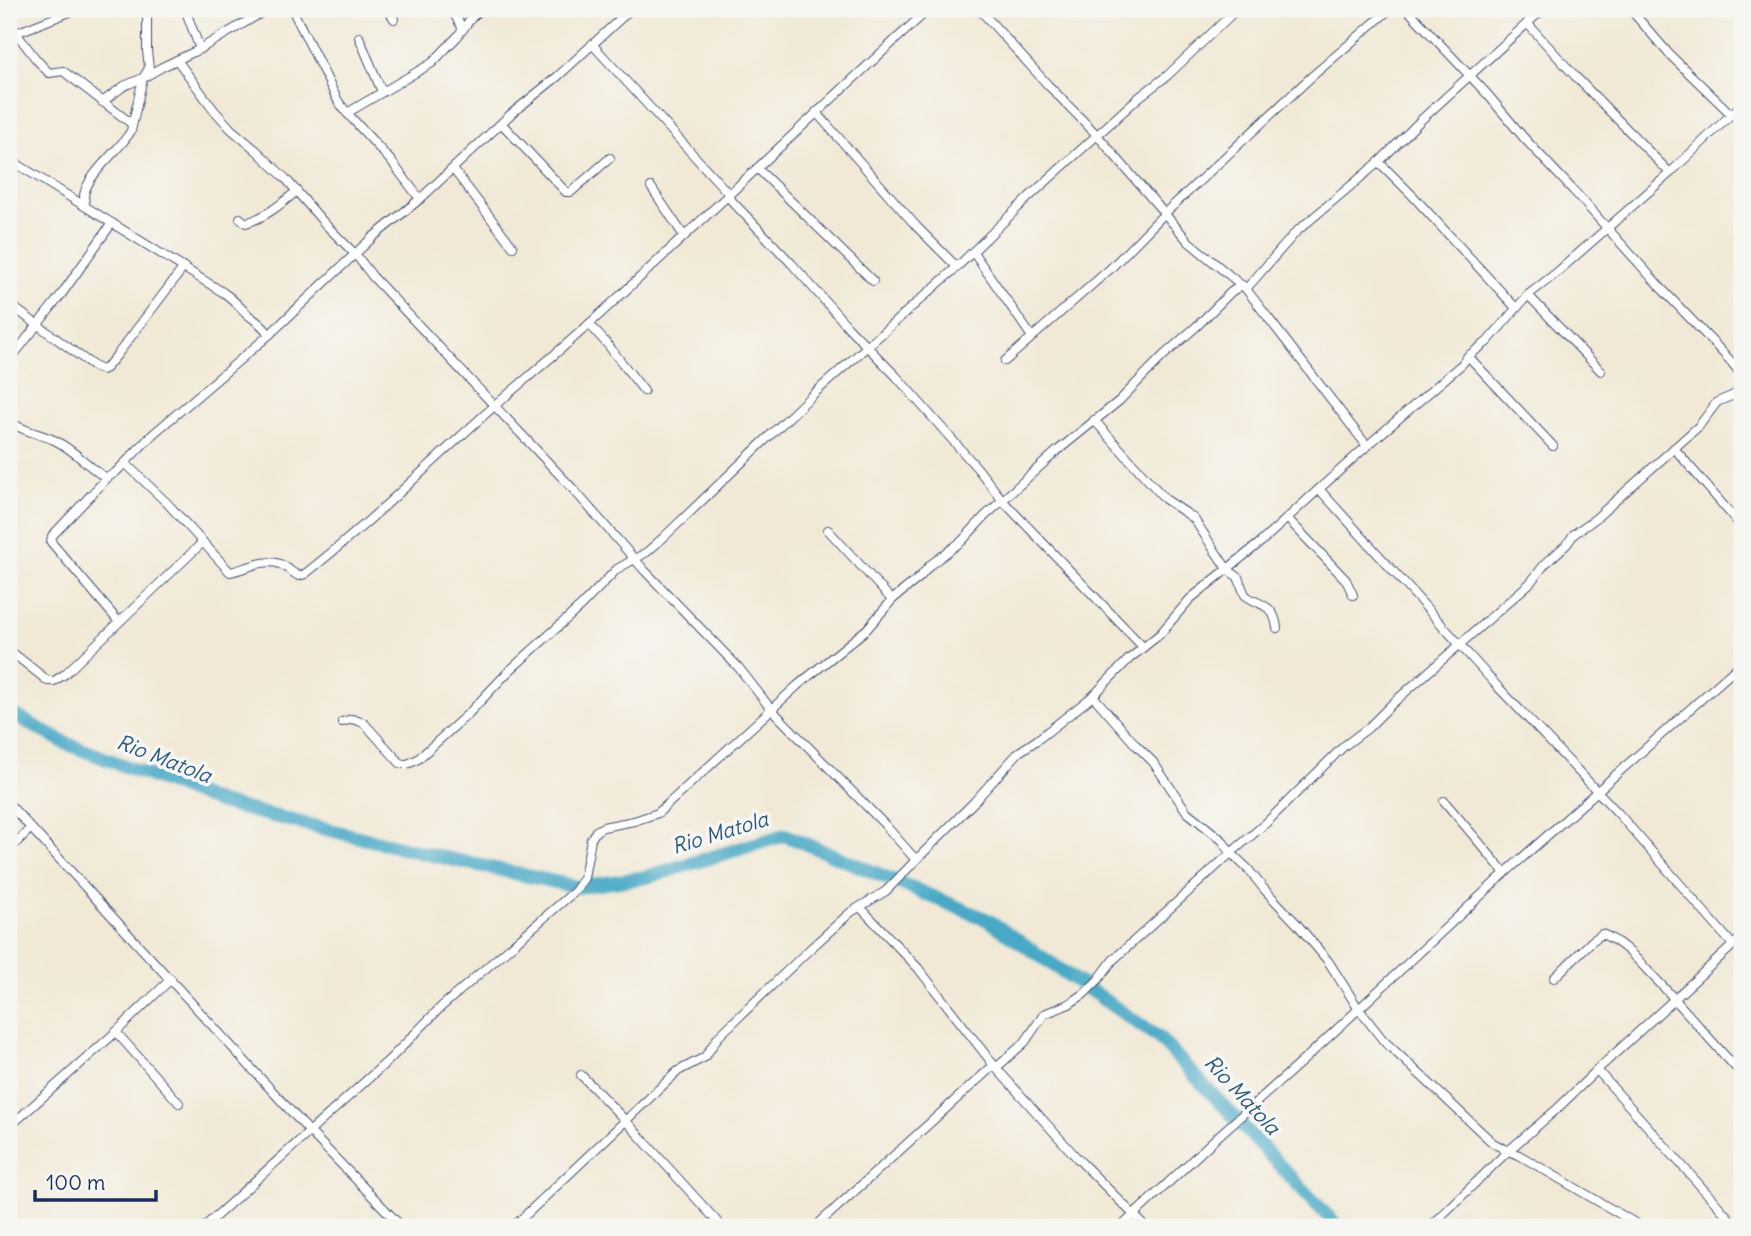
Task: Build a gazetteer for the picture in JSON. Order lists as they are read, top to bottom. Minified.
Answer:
{"water":["Rio Matola"],"scale_bar":"100 m"}
